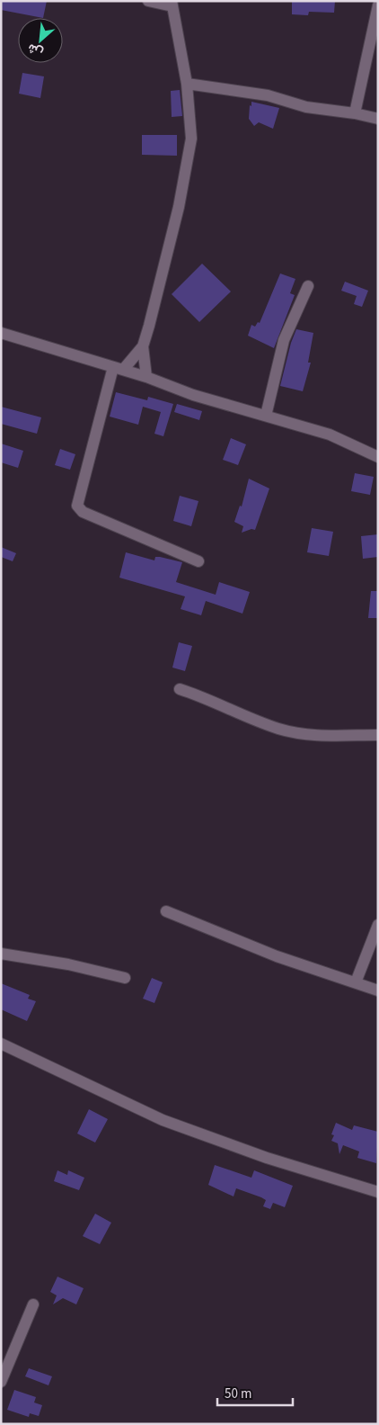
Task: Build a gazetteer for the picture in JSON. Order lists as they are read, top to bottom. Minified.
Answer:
{"scale_bar":"50 m","north":"bottom left"}
